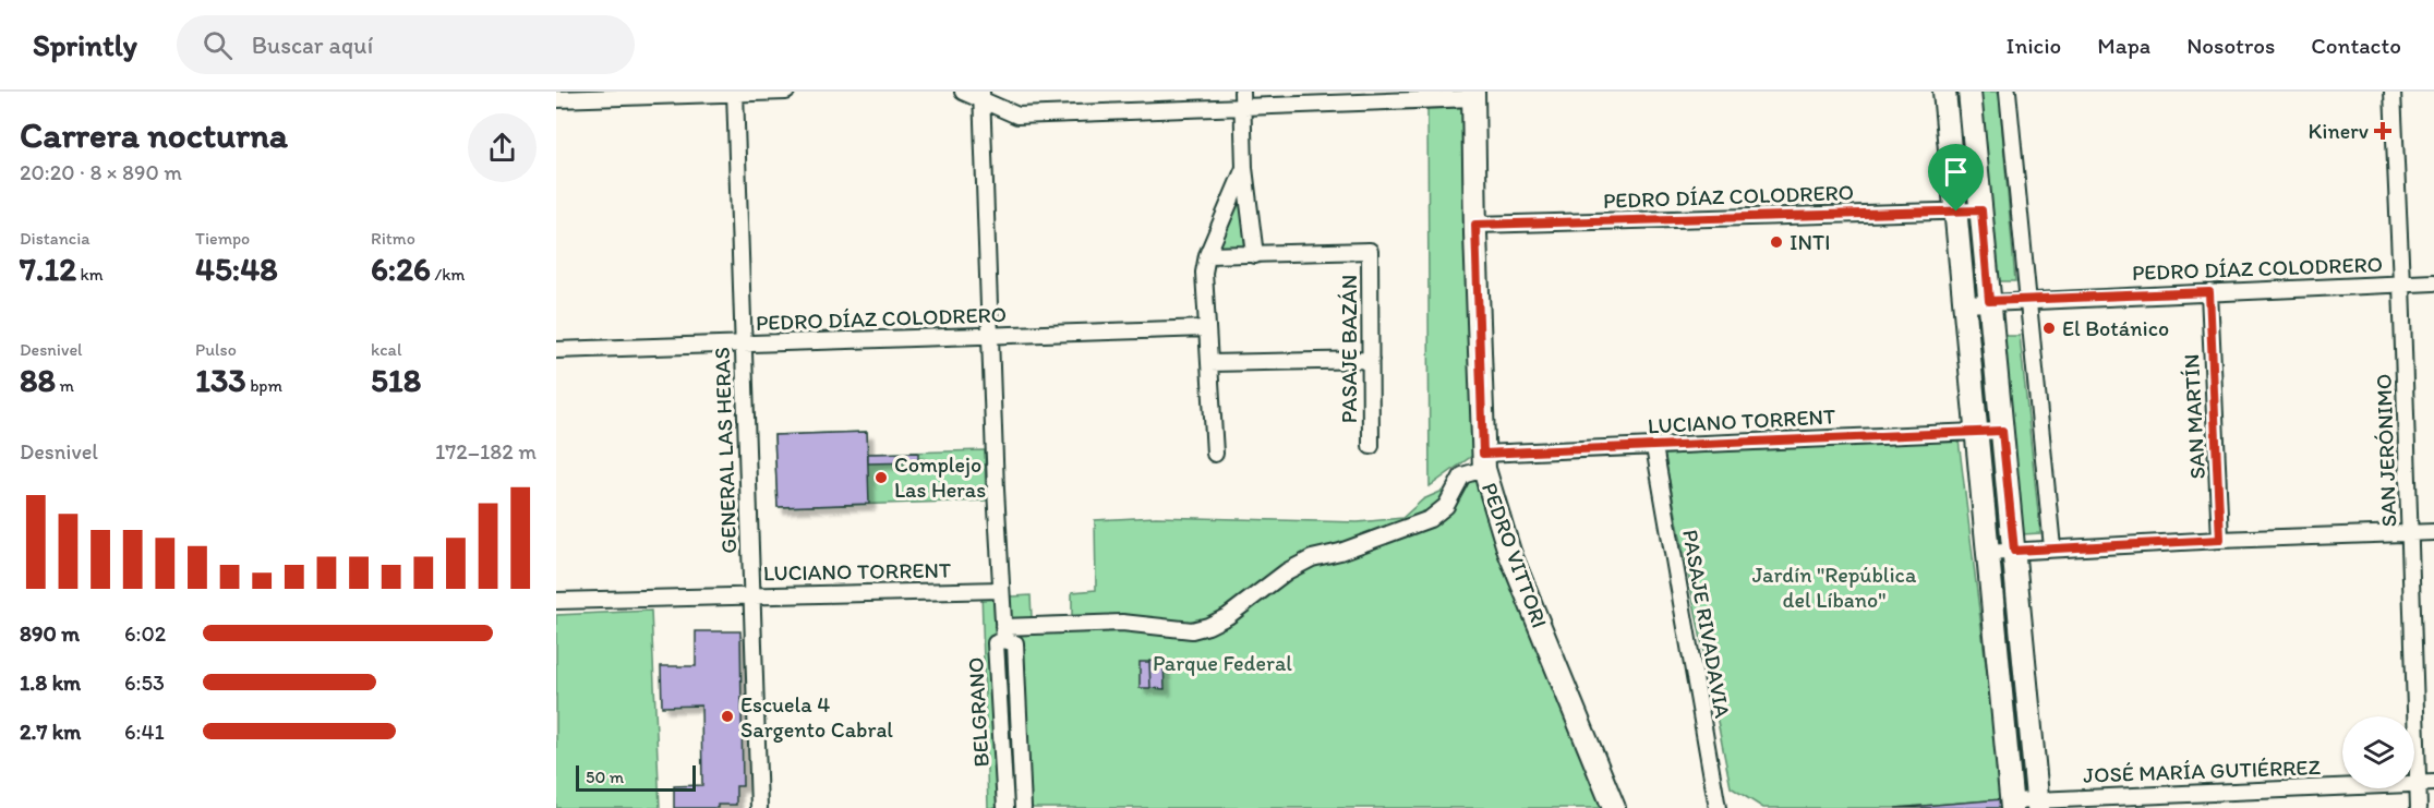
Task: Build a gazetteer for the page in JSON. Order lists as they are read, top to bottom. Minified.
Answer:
{"streets":{"main road":["PEDRO VITTORI"],"street":["PEDRO DÍAZ COLODRERO","PASAJE BAZÁN","SAN MARTÍN","LUCIANO TORRENT","GENERAL LAS HERAS","SAN JERÓNIMO","PASAJE RIVADAVIA","BELGRANO","JOSÉ MARÍA GUTIÉRREZ"]},"crossings":[["PEDRO DÍAZ COLODRERO","SAN MARTÍN"],["PEDRO DÍAZ COLODRERO","GENERAL LAS HERAS"],["PEDRO DÍAZ COLODRERO","SAN JERÓNIMO"],["PEDRO DÍAZ COLODRERO","PEDRO VITTORI"],["LUCIANO TORRENT","GENERAL LAS HERAS"],["LUCIANO TORRENT","PEDRO VITTORI"],["LUCIANO TORRENT","PASAJE RIVADAVIA"],["LUCIANO TORRENT","BELGRANO"],["SAN JERÓNIMO","JOSÉ MARÍA GUTIÉRREZ"]],"parks":["Jardín \"República del Líbano\"","Parque Federal"],"places":{"health":["Kinerv"],"other":["INTI","El Botánico","Complejo Las Heras","Escuela 4 Sargento Cabral"]},"scale_bar":"50 m","page":{"header":"Sprintly","search":"Buscar aquí","nav":["Inicio","Mapa","Nosotros","Contacto"],"heading":["Carrera nocturna","20:20 · 8 × 890 m"],"stats":[["Distancia","7.12 km"],["Tiempo","45:48"],["Ritmo","6:26 /km"],["Desnivel","88 m"],["Pulso","133 bpm"],["kcal","518"]],"chart":["Desnivel","172–182 m"],"list":[{"name":"890 m","note":"6:02"},{"name":"1.8 km","note":"6:53"},{"name":"2.7 km","note":"6:41"}],"scale":"50 m"}}
